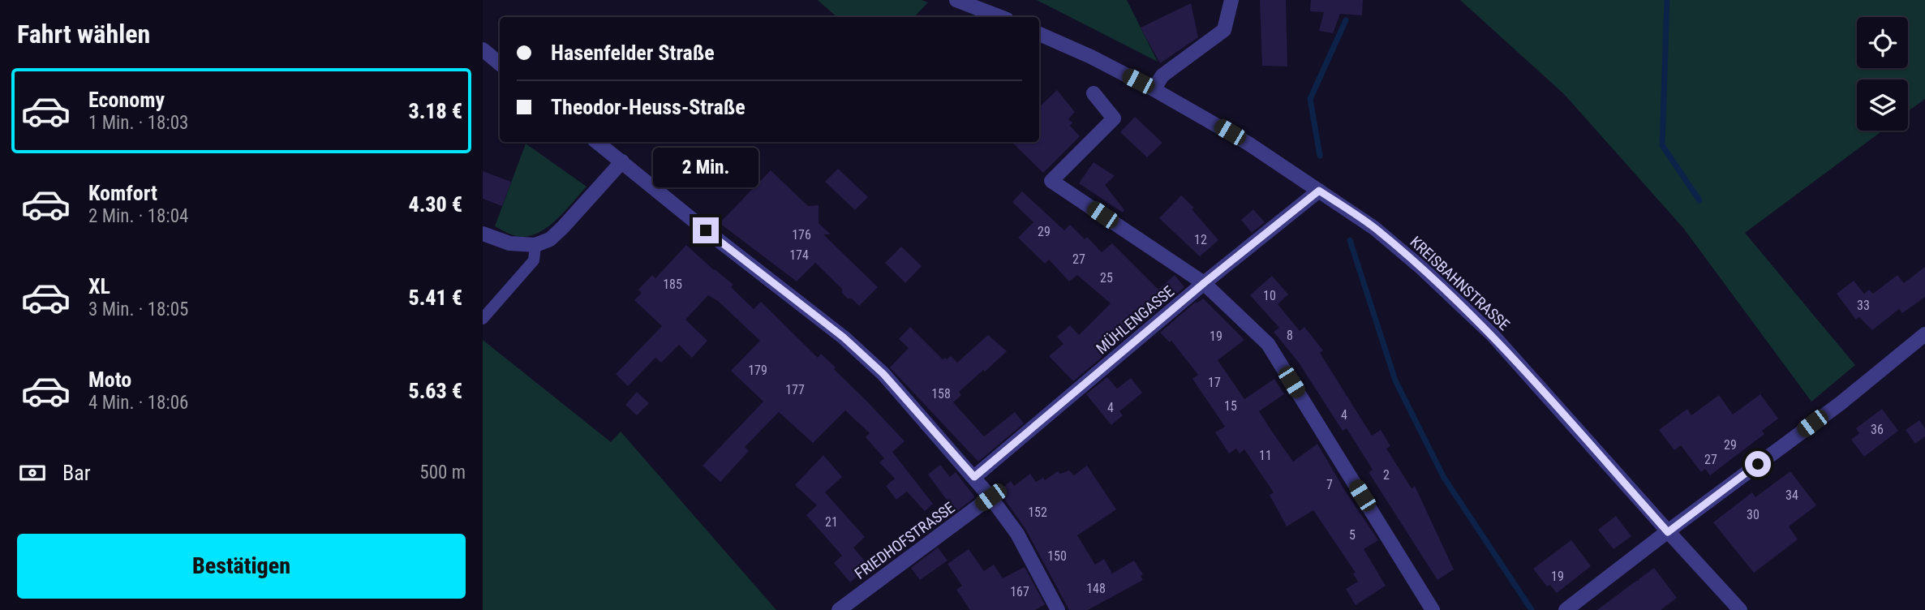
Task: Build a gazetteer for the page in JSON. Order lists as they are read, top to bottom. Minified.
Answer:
{"streets":{"street":["KREISBAHNSTRASSE","MÜHLENGASSE","FRIEDHOFSTRASSE"]},"crossings":[["KREISBAHNSTRASSE","MÜHLENGASSE"]],"house_numbers":["29","176","12","174","27","25","185","10","33","8","19","179","17","177","158","15","4","4","36","29","11","27","2","7","34","152","30","21","5","150","19","148","167"],"page":{"heading":"Fahrt wählen","banner":["Hasenfelder Straße","Theodor-Heuss-Straße"],"list":[{"name":"Economy","note":"1 Min. · 18:03","value":"3.18 €"},{"name":"Komfort","note":"2 Min. · 18:04","value":"4.30 €"},{"name":"XL","note":"3 Min. · 18:05","value":"5.41 €"},{"name":"Moto","note":"4 Min. · 18:06","value":"5.63 €"}],"bubble":"2 Min.","pay":["Bar","500 m"],"buttons":"Bestätigen"}}
